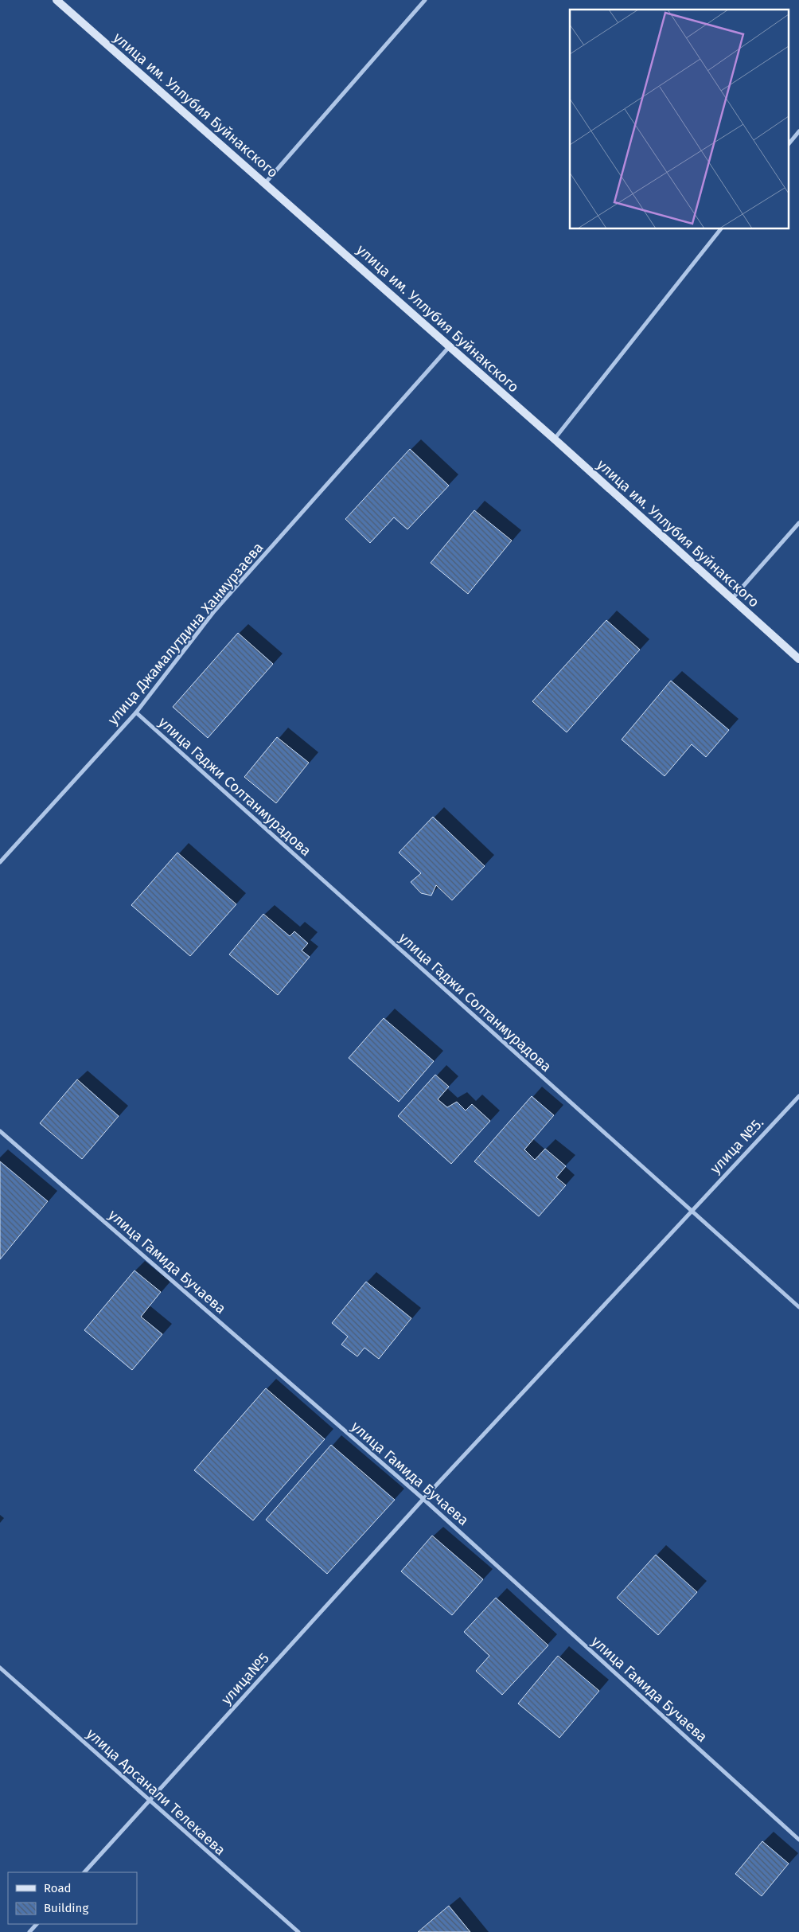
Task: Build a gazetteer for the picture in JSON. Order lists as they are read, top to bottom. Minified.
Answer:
{"streets":{"main road":["улица им. Уллубия Буйнакского"],"street":["улица Джамалутдина Ханмурзаева","улица Гаджи Солтанмурадова","улица №5.","улица Гамида Бучаева","улица№5","улица Арсанали Телекаева"]},"crossings":[["улица им. Уллубия Буйнакского","улица Джамалутдина Ханмурзаева"],["улица Джамалутдина Ханмурзаева","улица Гаджи Солтанмурадова"],["улица Гаджи Солтанмурадова","улица №5."],["улица №5.","улица Гамида Бучаева"],["улица №5.","улица№5"],["улица Гамида Бучаева","улица№5"],["улица№5","улица Арсанали Телекаева"]],"legend":["Road","Building"]}
